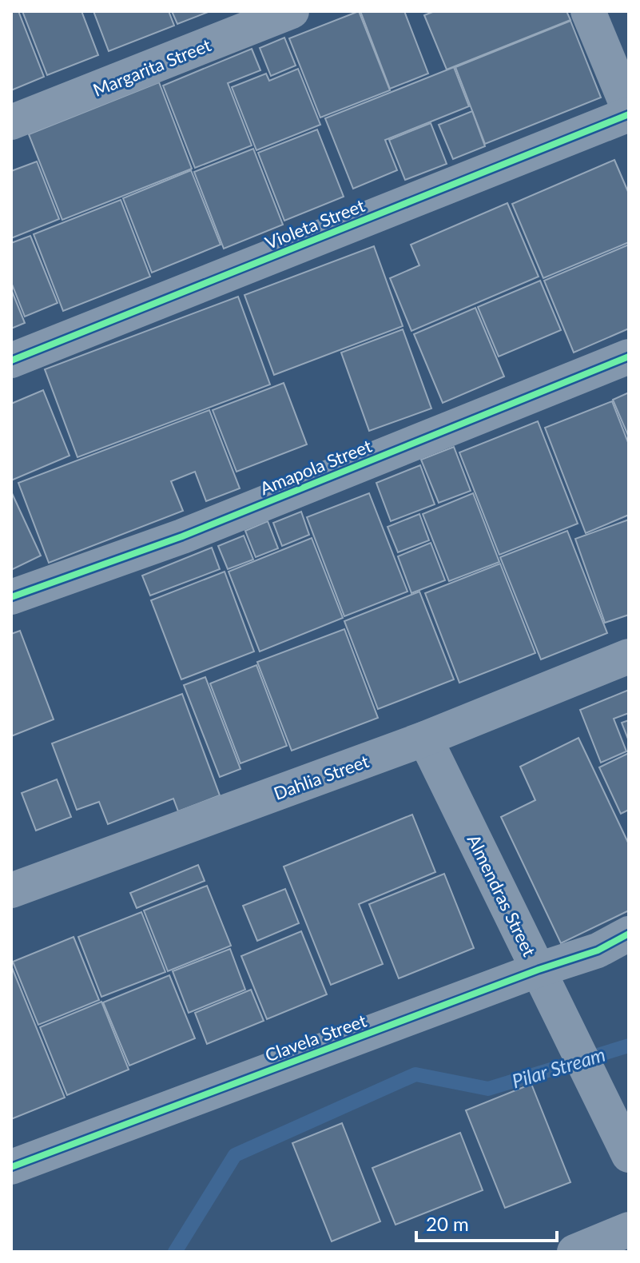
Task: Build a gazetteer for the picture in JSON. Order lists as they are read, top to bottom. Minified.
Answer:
{"streets":{"street":["Margarita Street","Violeta Street","Amapola Street","Dahlia Street","Almendras Street","Clavela Street"]},"crossings":[["Dahlia Street","Almendras Street"],["Almendras Street","Clavela Street"]],"water":["Pilar Stream"],"scale_bar":"20 m"}
